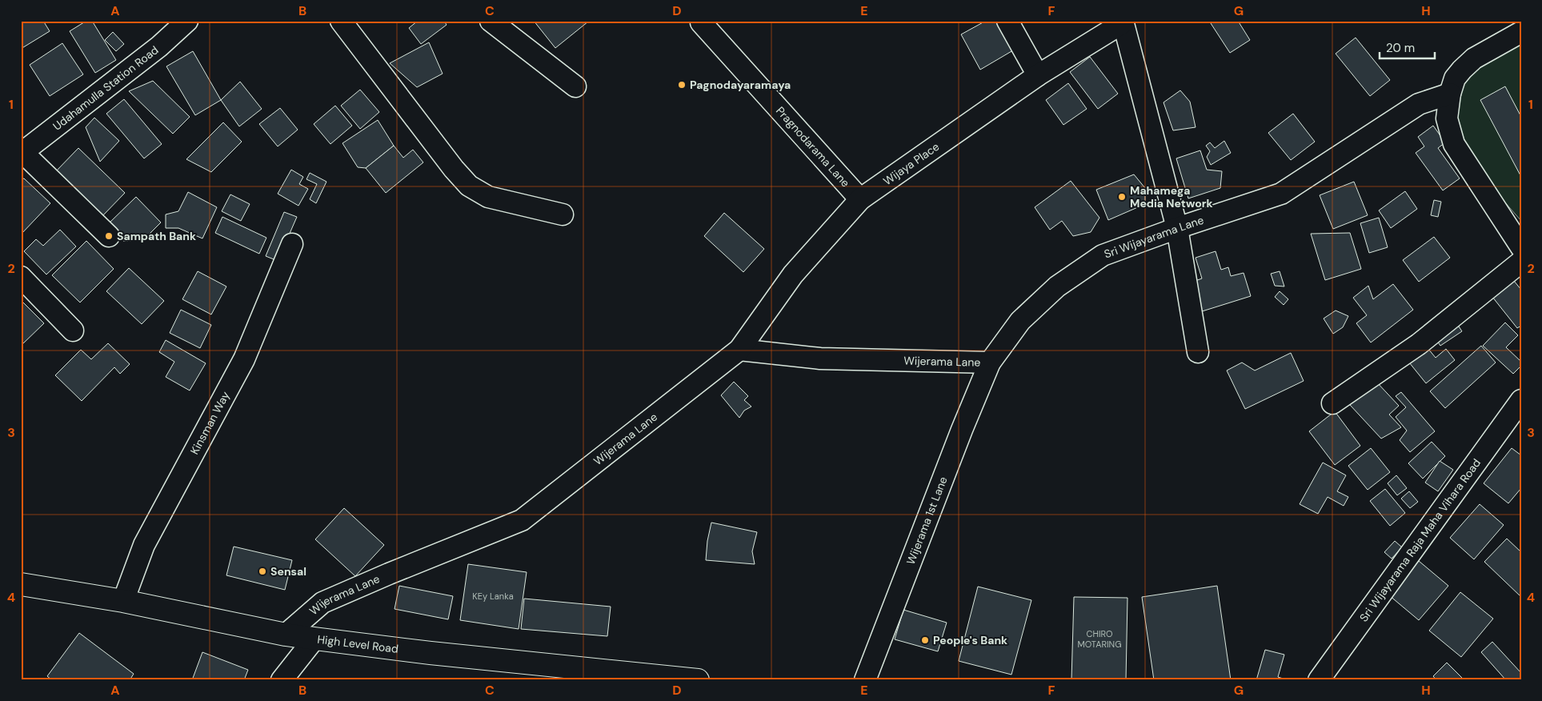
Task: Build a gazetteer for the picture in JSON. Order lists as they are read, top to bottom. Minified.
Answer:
{"streets":{"highway":["High Level Road"],"street":["Udahamulla Station Road","Pragnodarama Lane","Wijaya Place","Sri Wijayarama Lane","Wijerama Lane","Kinsman Way","Wijerama 1st Lane","Sri Wijayarama Raja Maha Vihara Road"]},"crossings":[["Pragnodarama Lane","Wijaya Place"],["Wijaya Place","Wijerama Lane"],["Sri Wijayarama Lane","Wijerama Lane"],["Sri Wijayarama Lane","Wijerama 1st Lane"],["Wijerama Lane","Wijerama 1st Lane"],["Wijerama Lane","High Level Road"],["Kinsman Way","High Level Road"]],"places":["Pagnodayaramaya","Mahamega Media Network","Sampath Bank","Sensal","People's Bank"],"house_numbers":["KEy Lanka","CHIRO MOTARING"],"scale_bar":"20 m","grid":{"columns":["A","B","C","D","E","F","G","H"],"rows":["1","2","3","4"]}}
